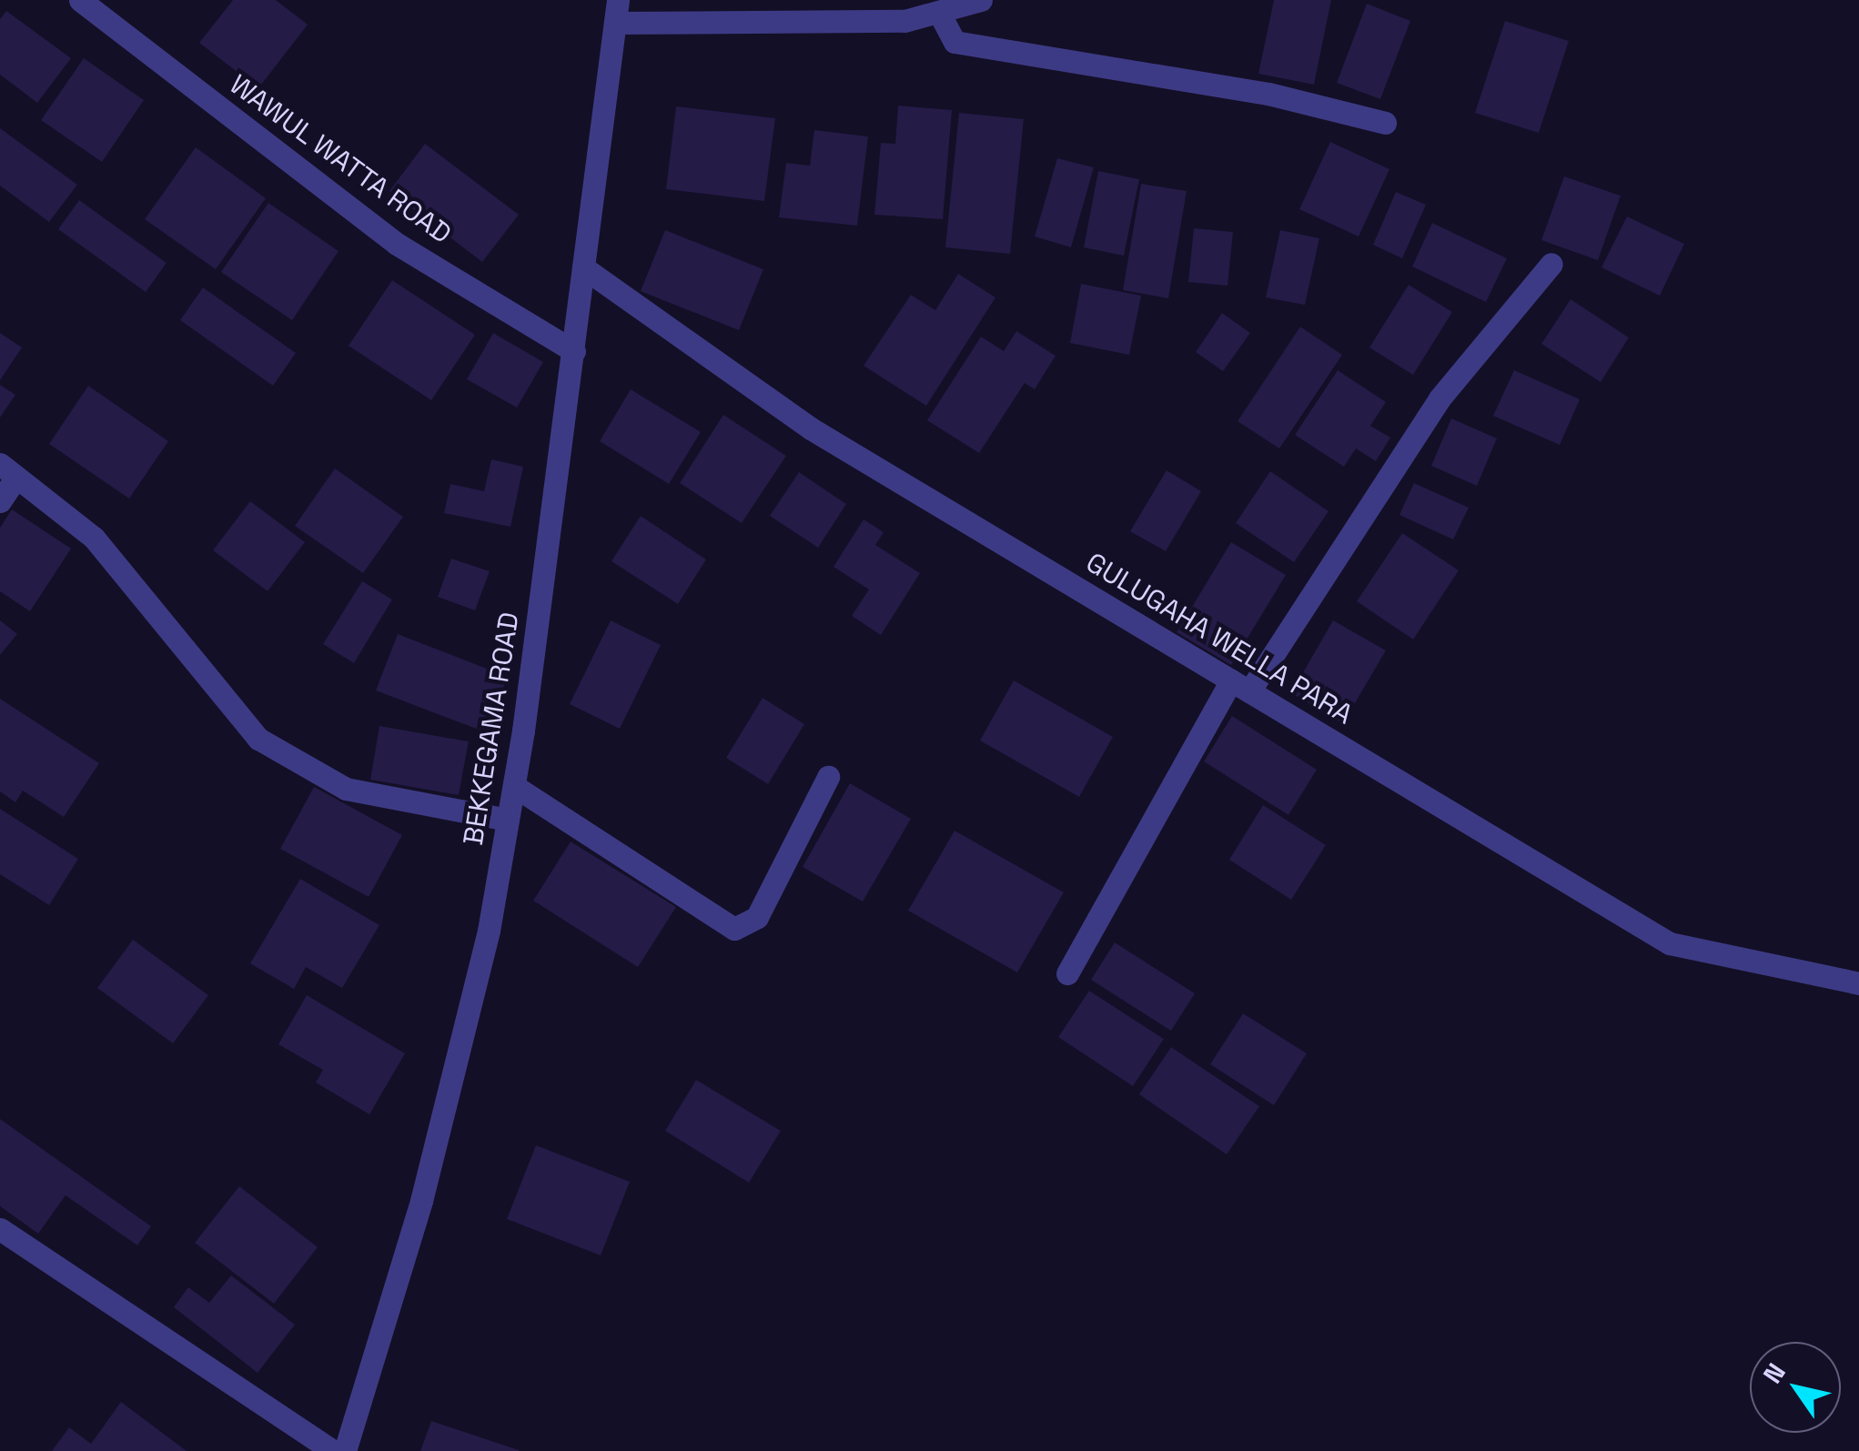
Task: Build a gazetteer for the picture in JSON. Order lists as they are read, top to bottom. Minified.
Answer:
{"streets":{"street":["WAWUL WATTA ROAD","GULUGAHA WELLA PARA","BEKKEGAMA ROAD"]},"crossings":[["WAWUL WATTA ROAD","BEKKEGAMA ROAD"],["GULUGAHA WELLA PARA","BEKKEGAMA ROAD"]],"north":"top left"}
